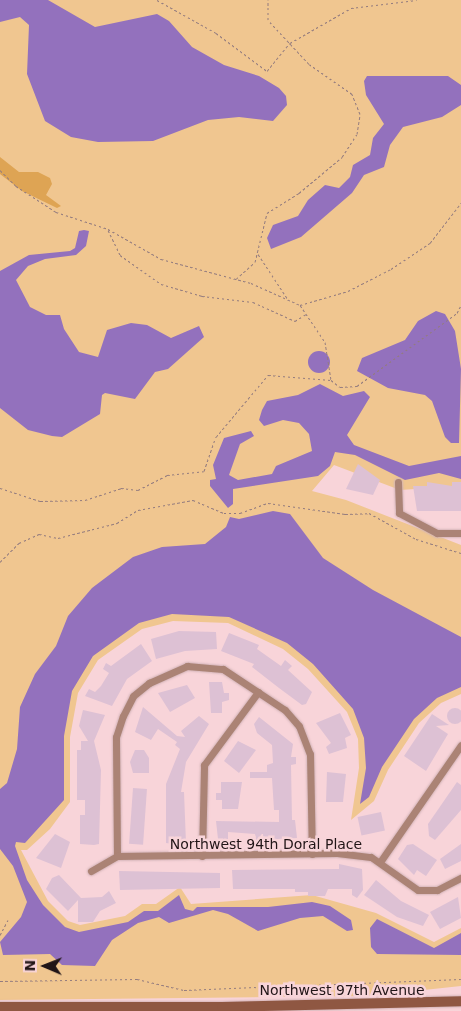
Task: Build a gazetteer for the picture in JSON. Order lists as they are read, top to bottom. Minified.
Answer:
{"streets":{"street":["Northwest 94th Doral Place","Northwest 97th Avenue"]},"north":"left"}
